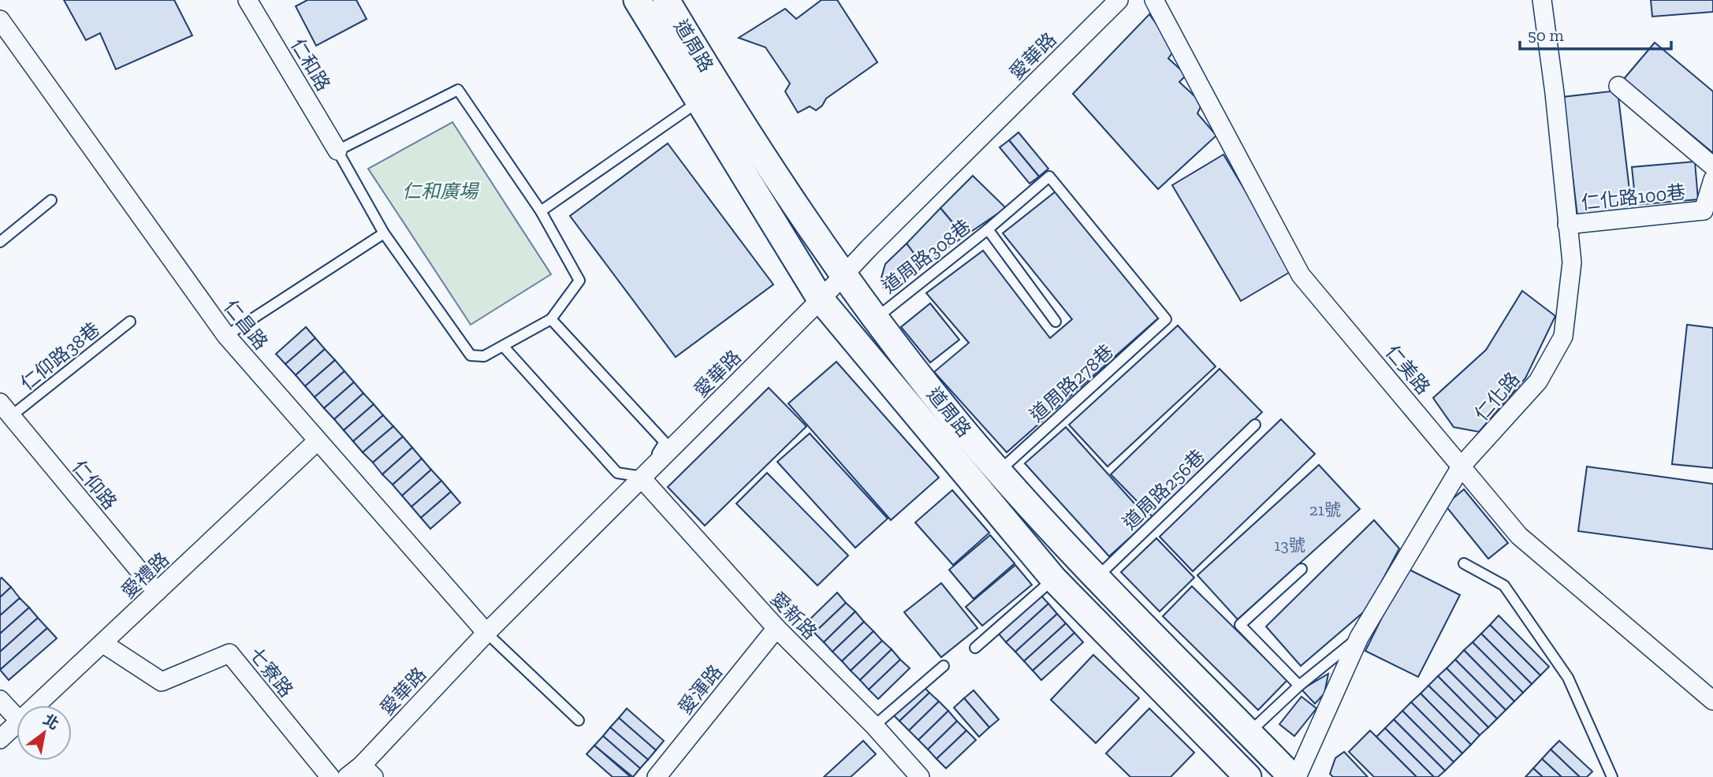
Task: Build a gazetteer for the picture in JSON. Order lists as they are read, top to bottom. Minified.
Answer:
{"streets":{"main road":["道周路"],"street":["愛華路","仁和路","仁化路100巷","仁昌路","仁美路","仁化路","仁仰路","愛禮路","愛新路","七寮路","愛渾路"],"lane":["道周路308巷","仁仰路38巷","道周路278巷","道周路256巷"]},"crossings":[["道周路","愛華路"],["道周路","道周路308巷"],["道周路","道周路278巷"],["道周路","道周路256巷"],["愛華路","仁昌路"],["愛華路","愛新路"],["仁化路100巷","仁化路"],["道周路308巷","道周路278巷"],["仁昌路","愛禮路"],["仁仰路38巷","仁仰路"],["仁美路","仁化路"],["仁仰路","愛禮路"],["愛禮路","七寮路"],["愛新路","愛渾路"]],"parks":["仁和廣場"],"house_numbers":["21號","13號"],"scale_bar":"50 m","north":"top right"}
